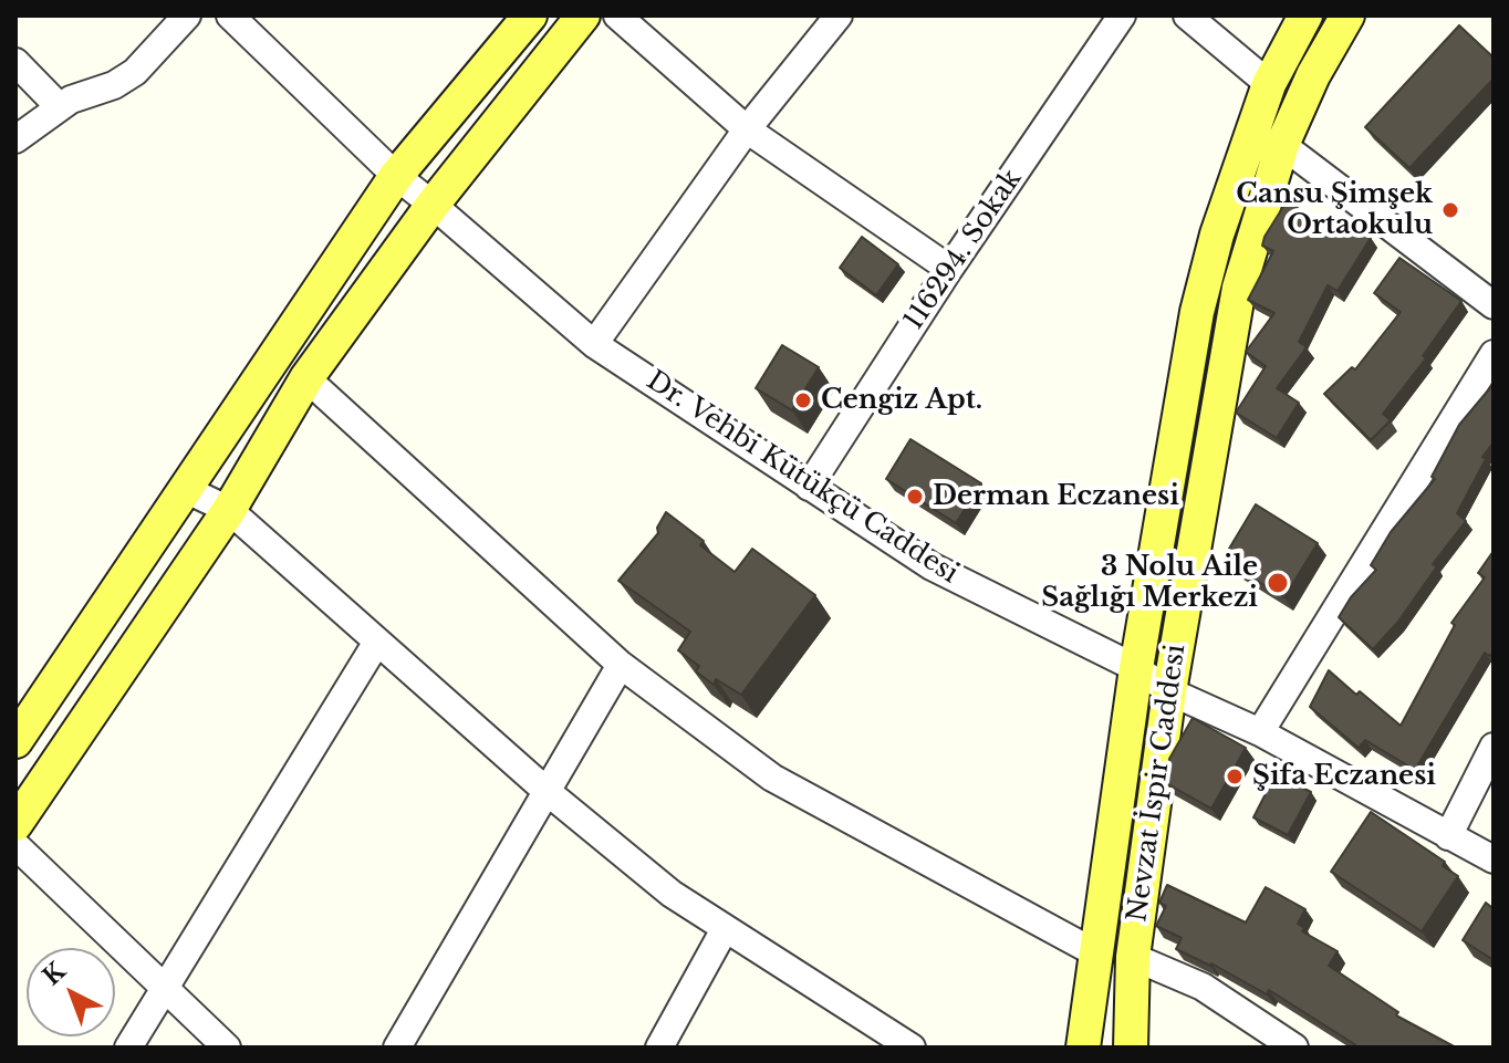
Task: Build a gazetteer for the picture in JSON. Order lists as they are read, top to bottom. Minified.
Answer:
{"streets":{"main road":["Nevzat İspir Caddesi"],"street":["116294. Sokak","Dr. Vehbi Kütükçü Caddesi"]},"crossings":[["116294. Sokak","Dr. Vehbi Kütükçü Caddesi"],["Dr. Vehbi Kütükçü Caddesi","Nevzat İspir Caddesi"]],"places":["Cansu Şimşek Ortaokulu","Cengiz Apt.","Derman Eczanesi","3 Nolu Aile Sağlığı Merkezi","Şifa Eczanesi"],"north":"top left"}
